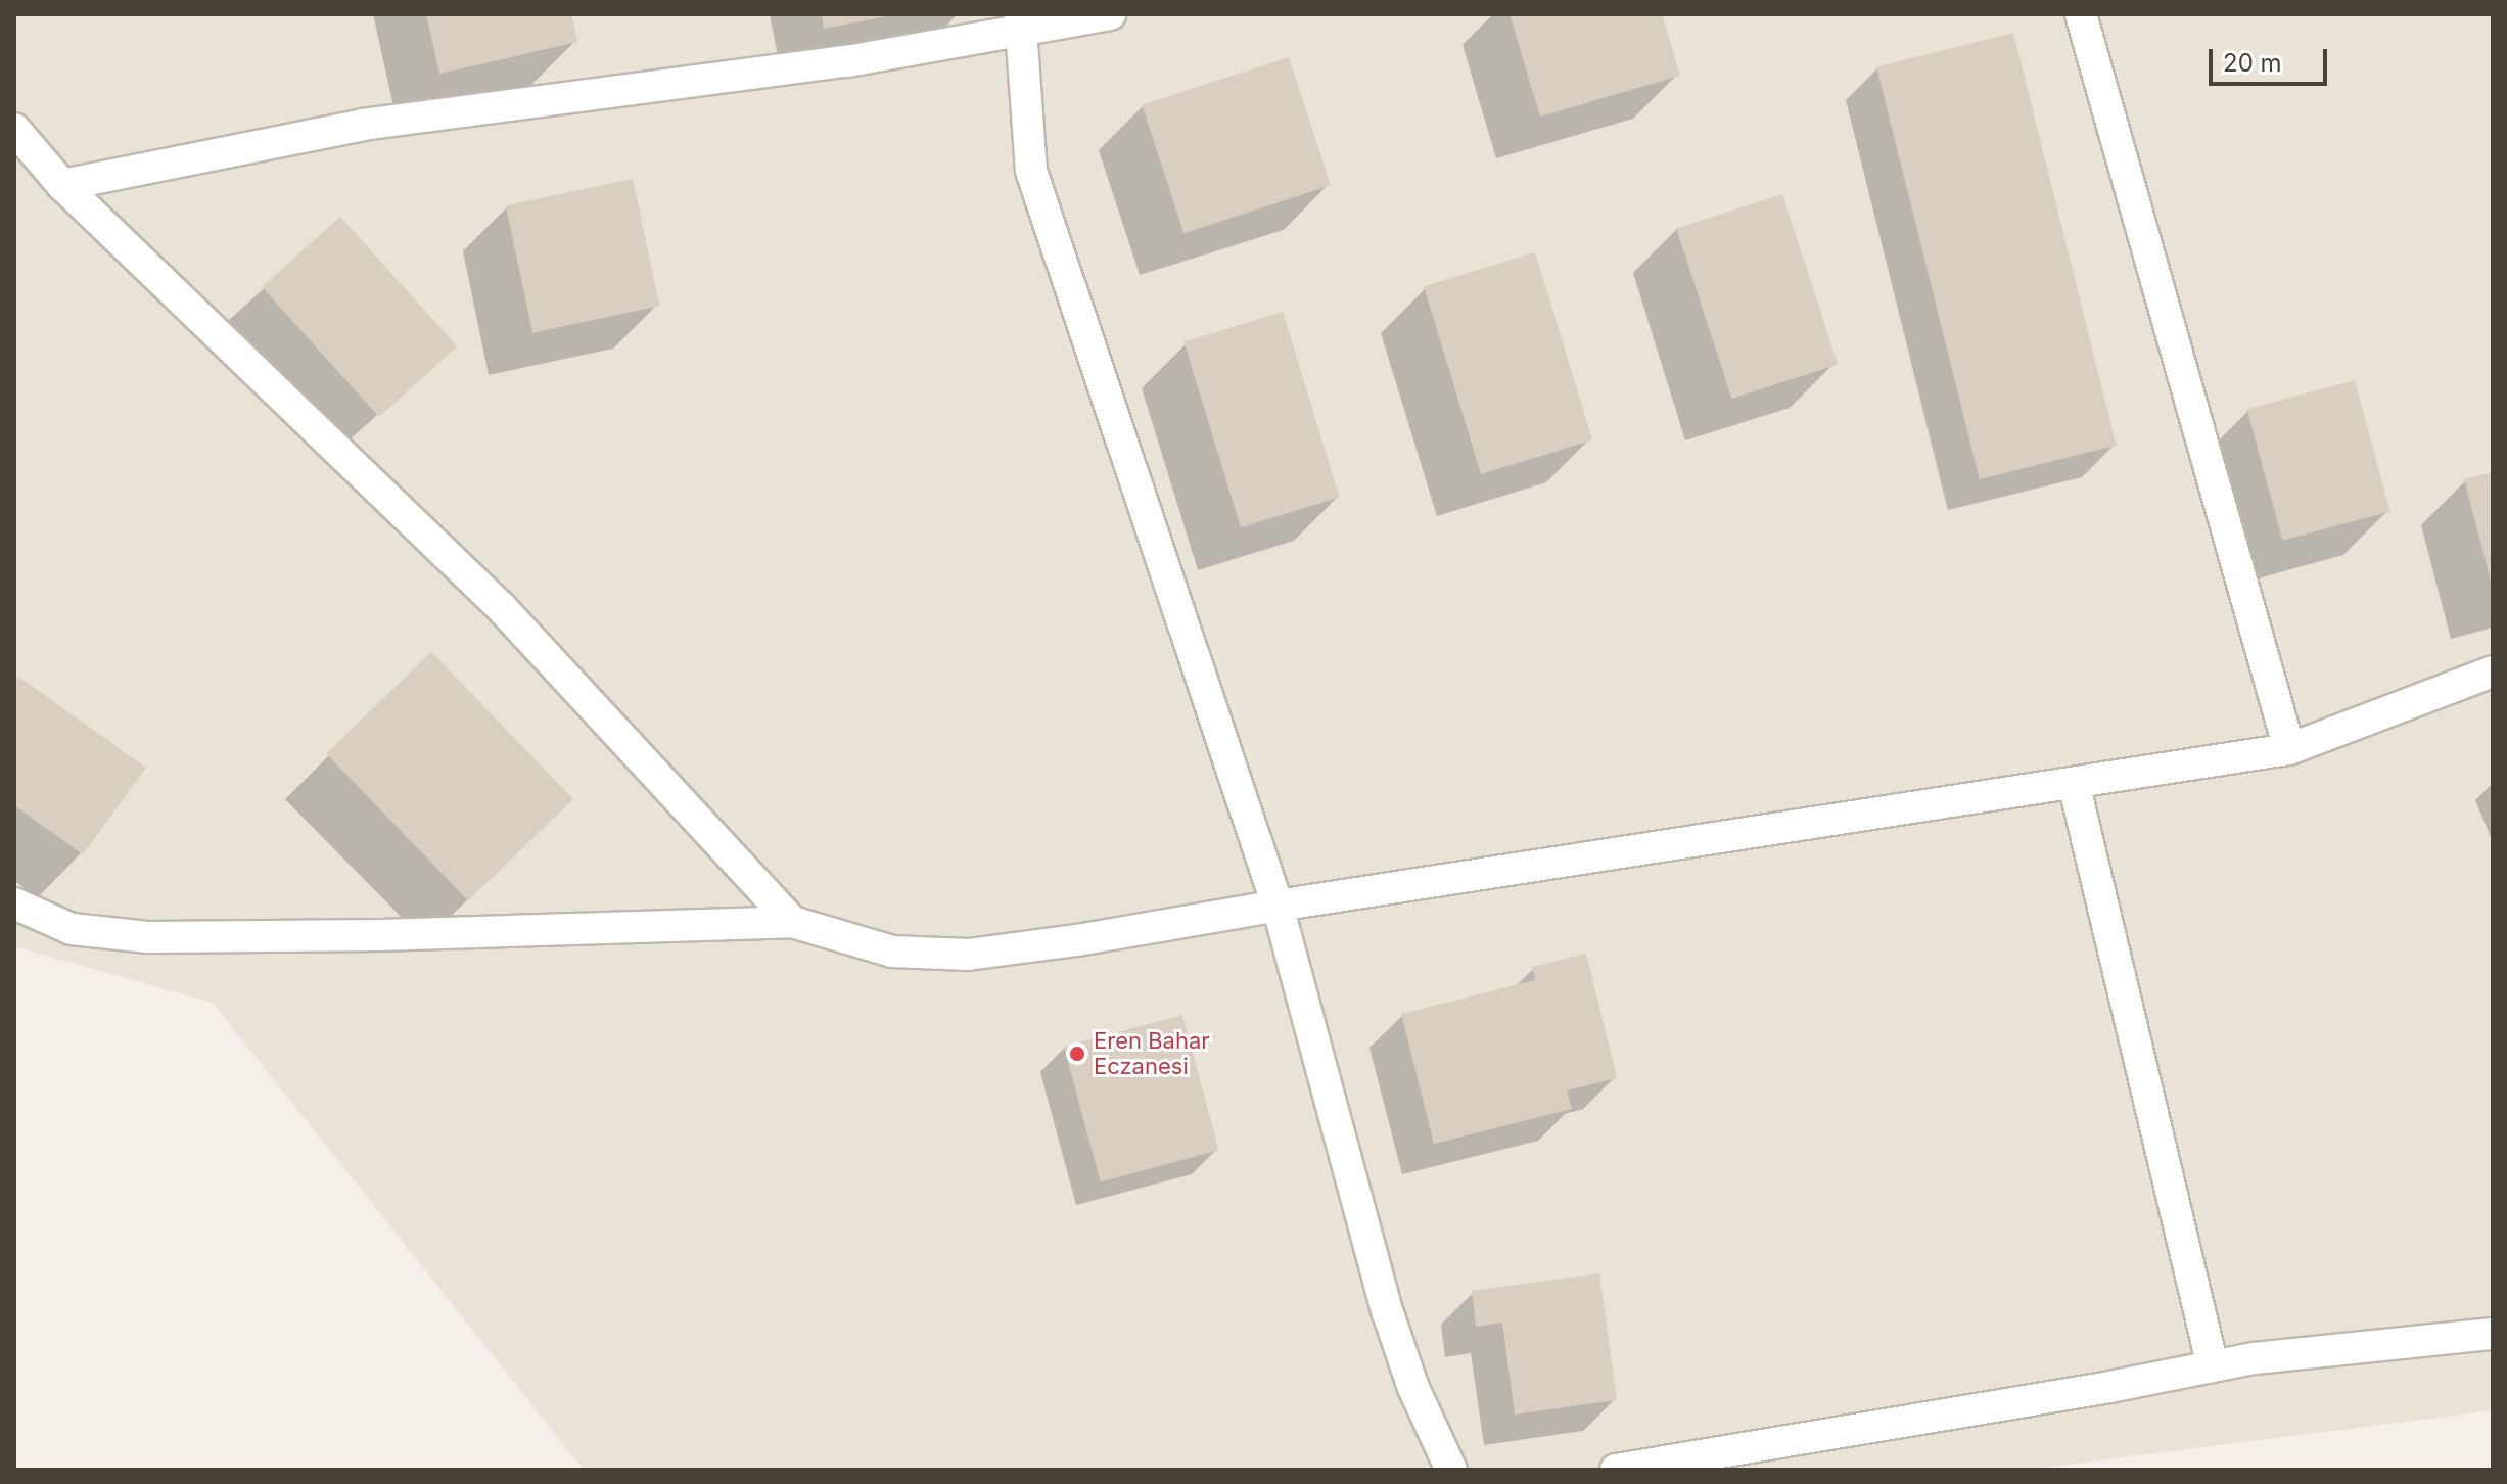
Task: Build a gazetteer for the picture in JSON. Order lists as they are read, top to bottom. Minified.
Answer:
{"places":["Eren Bahar Eczanesi"],"scale_bar":"20 m"}
